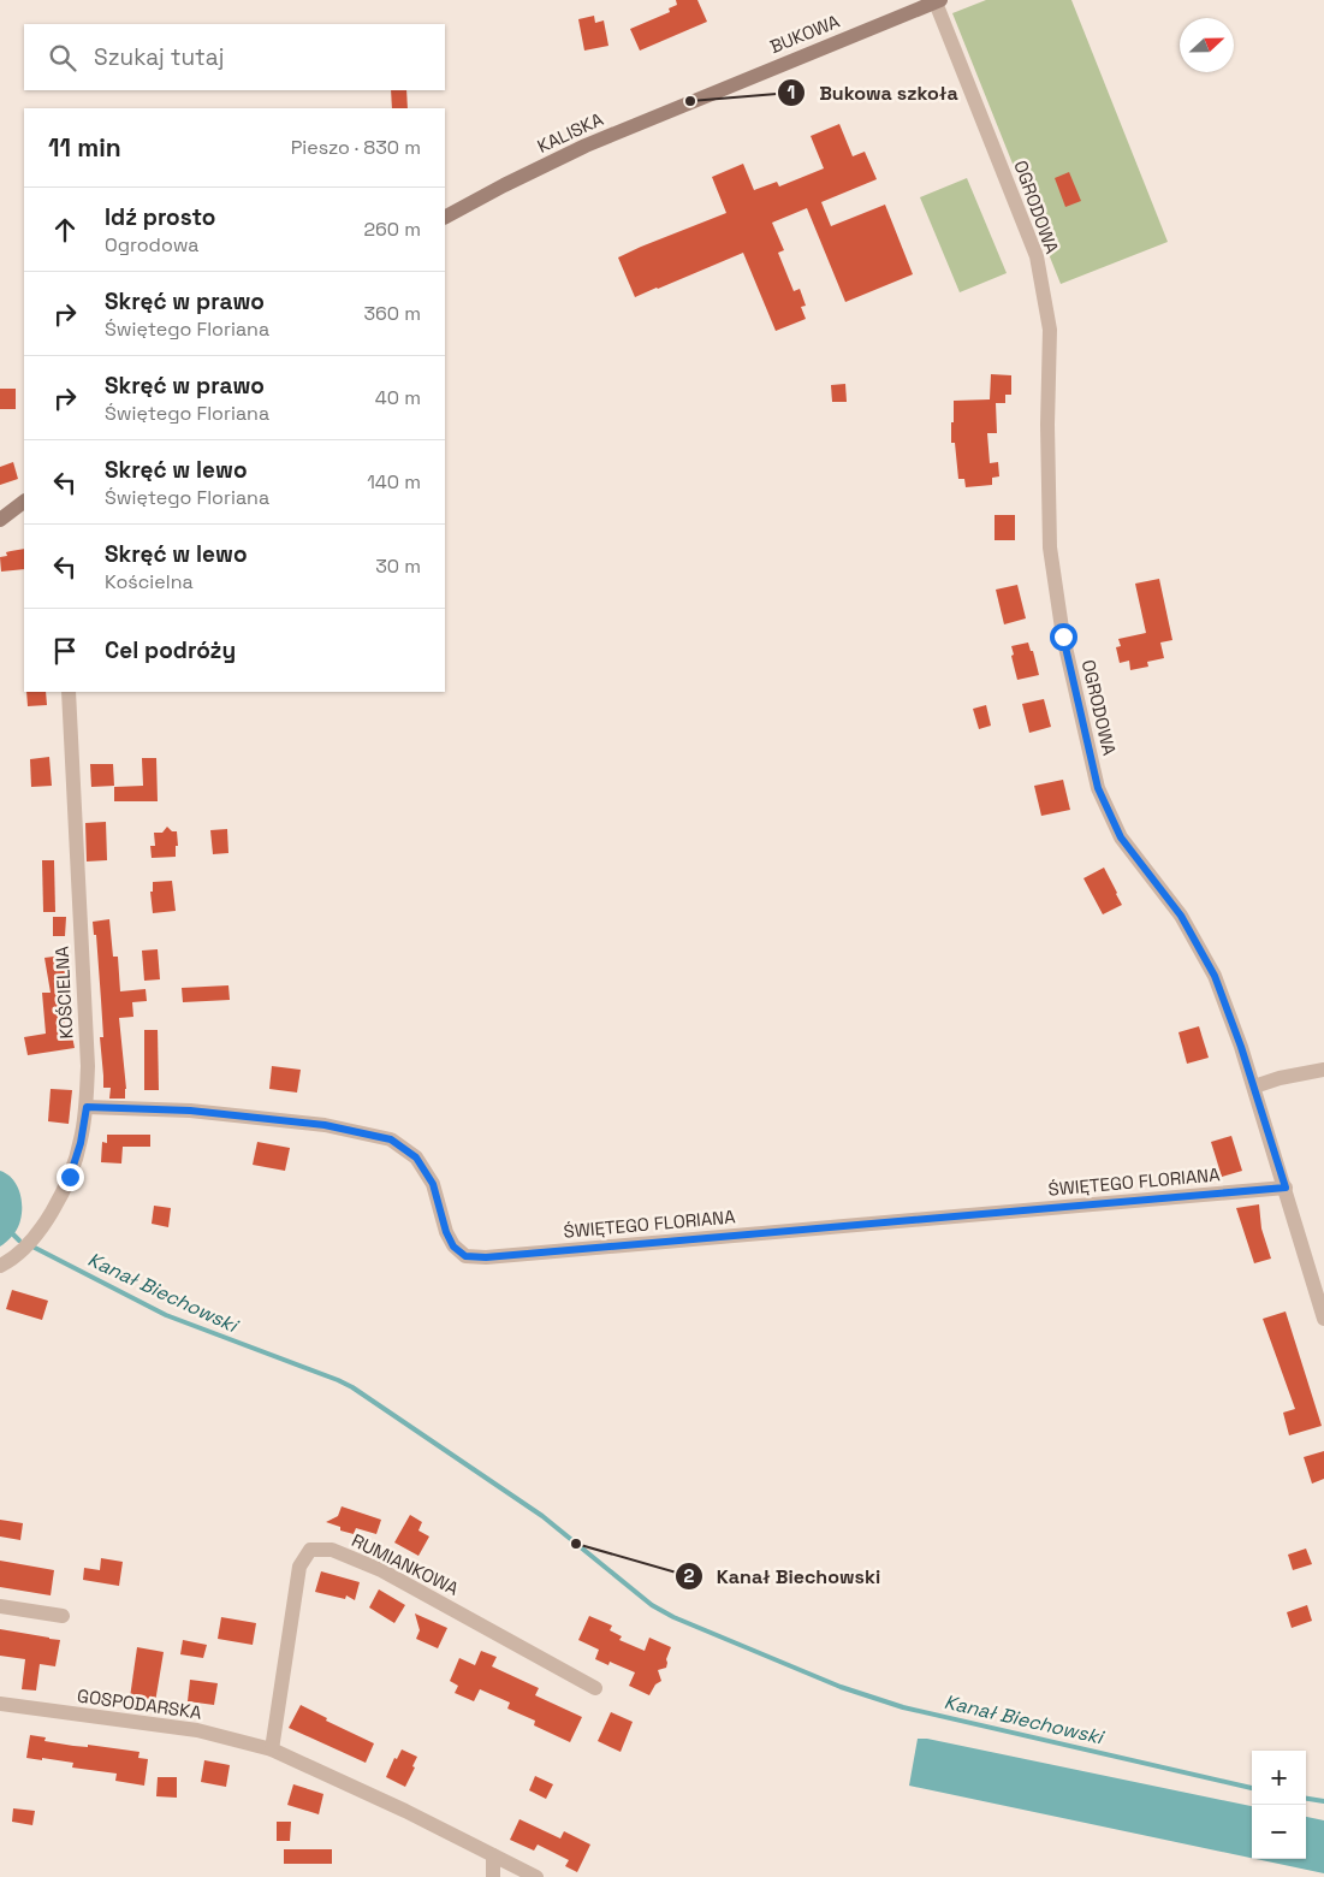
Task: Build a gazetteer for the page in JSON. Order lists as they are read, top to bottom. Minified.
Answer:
{"streets":{"main road":["BUKOWA","KALISKA"],"street":["OGRODOWA","KOŚCIELNA","ŚWIĘTEGO FLORIANA","RUMIANKOWA","GOSPODARSKA"]},"crossings":[["BUKOWA","KALISKA"],["BUKOWA","OGRODOWA"],["OGRODOWA","ŚWIĘTEGO FLORIANA"],["KOŚCIELNA","ŚWIĘTEGO FLORIANA"],["RUMIANKOWA","GOSPODARSKA"]],"water":["Kanał Biechowski"],"places":["Bukowa szkoła","Kanał Biechowski"],"north":"right","page":{"search":"Szukaj tutaj","heading":["11 min","Pieszo · 830 m"],"list":[["Idź prosto","Ogrodowa","260 m"],["Skręć w prawo","Świętego Floriana","360 m"],["Skręć w prawo","Świętego Floriana","40 m"],["Skręć w lewo","Świętego Floriana","140 m"],["Skręć w lewo","Kościelna","30 m"],"Cel podróży"],"map_buttons":["+","−"]}}
